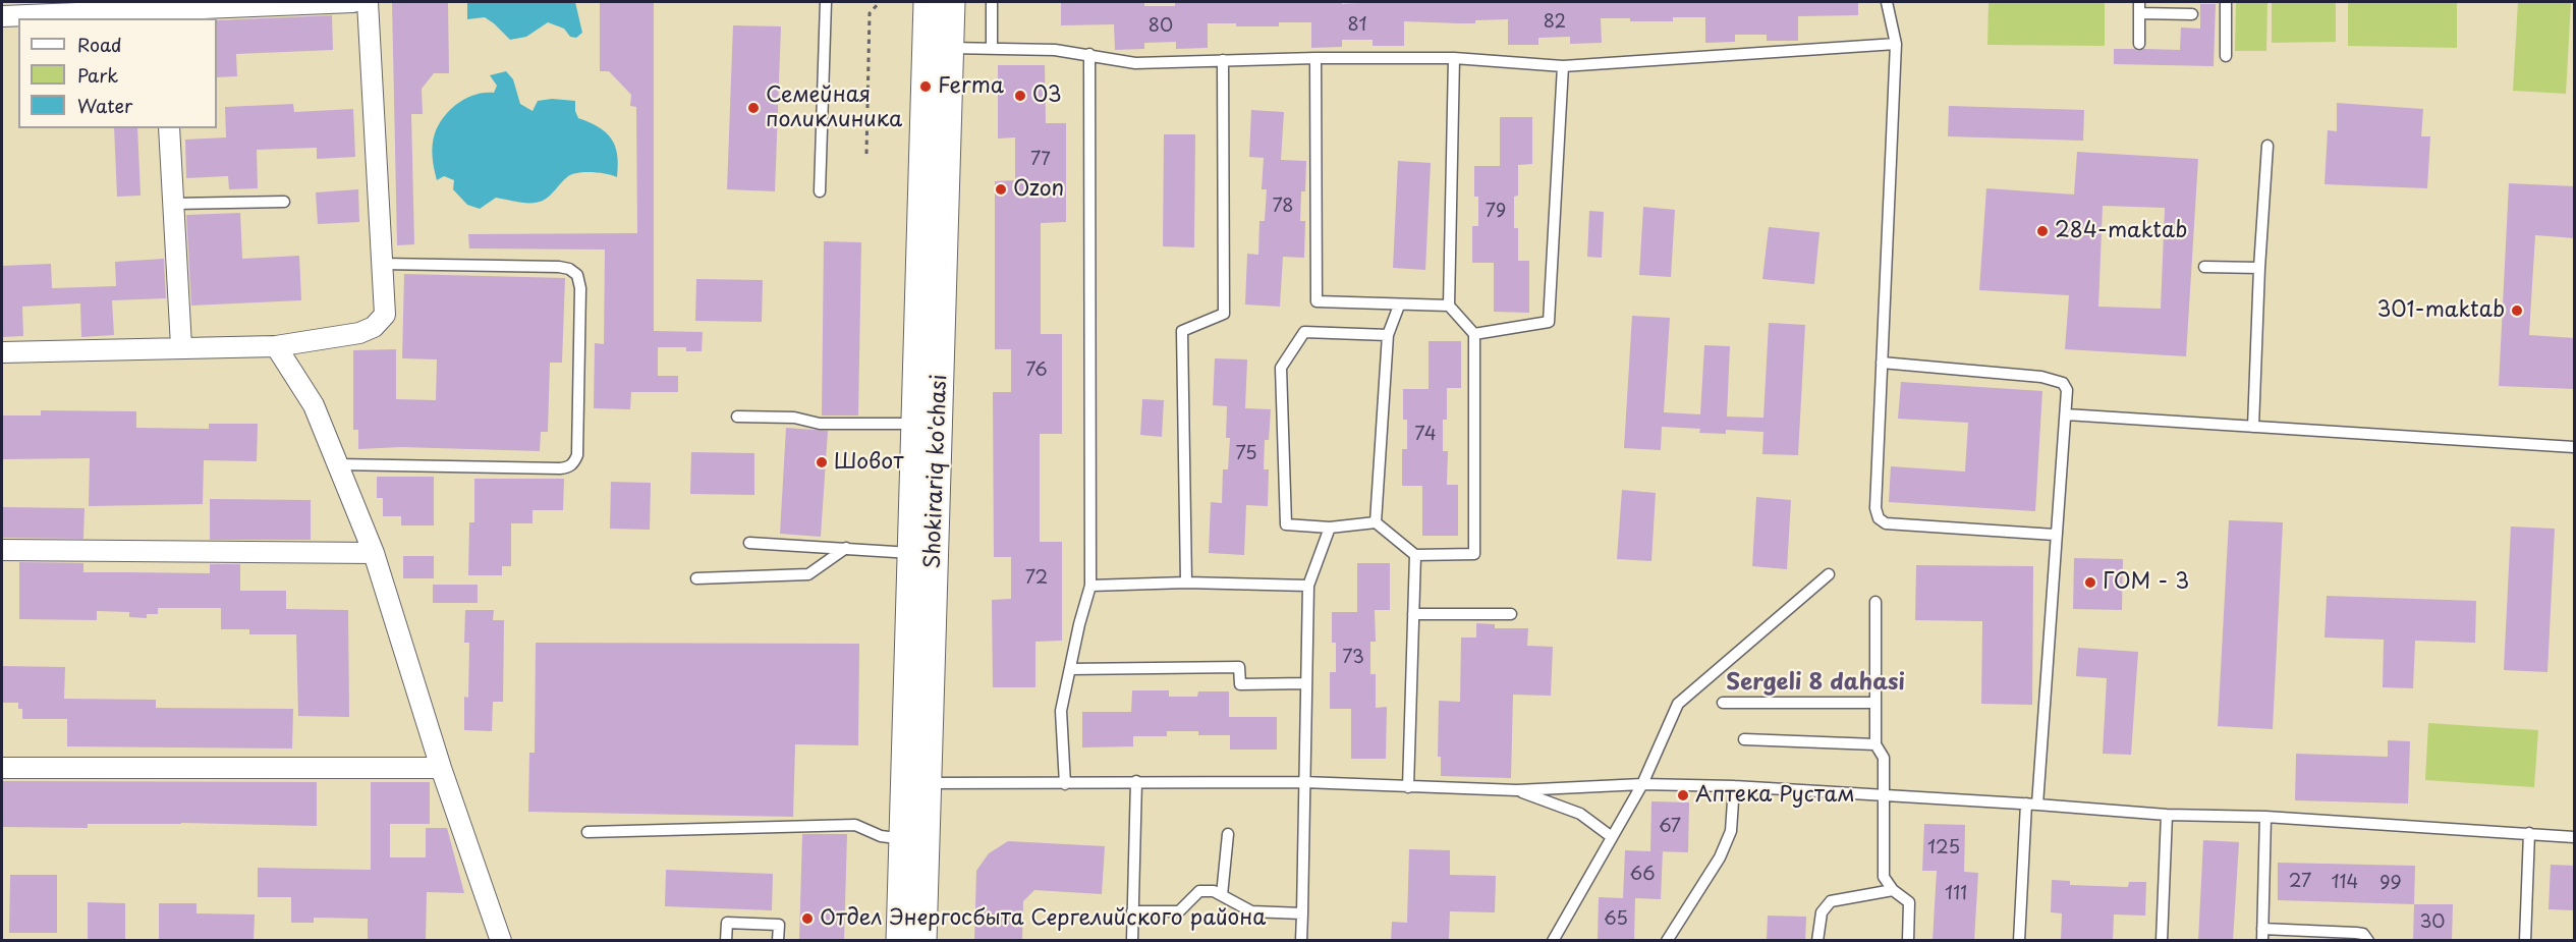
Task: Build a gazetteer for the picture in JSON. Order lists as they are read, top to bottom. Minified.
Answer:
{"streets":{"main road":["Shokirariq ko'chasi"]},"districts":["Sergeli 8 dahasi"],"places":["Ferma","03","Семейная поликлиника","Ozon","284-maktab","301-maktab","Шовот","ГОМ - 3","Аптека Рустам","Отдел Энергосбыта Сергелийского района"],"house_numbers":["82","81","80","77","78","79","76","74","75","72","73","67","125","66","27","114","99","111","65","30"],"legend":["Road","Park","Water"]}
